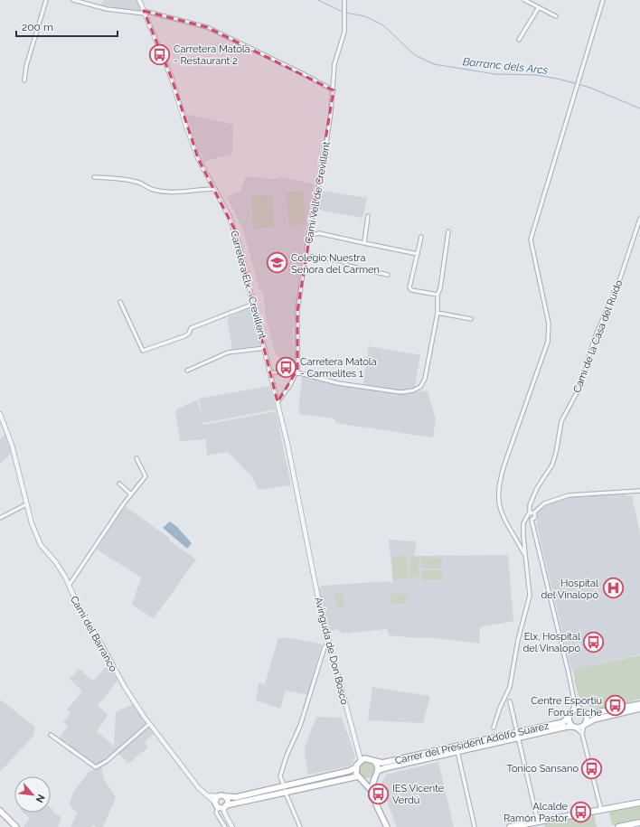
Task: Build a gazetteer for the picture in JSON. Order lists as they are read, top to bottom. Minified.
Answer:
{"streets":{"main road":["Carrer del President Adolfo Suárez"],"street":["Camí Vell de Crevillent","Carretera Elx - Crevillent","Camí de la Casa del Ruïdo","Camí del Barrancó","Avinguda de Don Bosco"]},"crossings":[["Camí Vell de Crevillent","Carretera Elx - Crevillent"],["Carretera Elx - Crevillent","Avinguda de Don Bosco"],["Avinguda de Don Bosco","Carrer del President Adolfo Suárez"]],"water":["Barranc dels Arcs"],"places":{"bus stop":["Carretera Matola - Restaurant 2","Carretera Matola - Carmelites 1","Elx, Hospital del Vinalopó","Centre Esportiu Forus Elche","Tonico Sansano","IES Vicente Verdú","Alcalde Ramón Pastor"],"school or university":["Colegio Nuestra Señora del Carmen"],"hospital":["Hospital del Vinalopó"]},"scale_bar":"200 m","north":"bottom right"}
